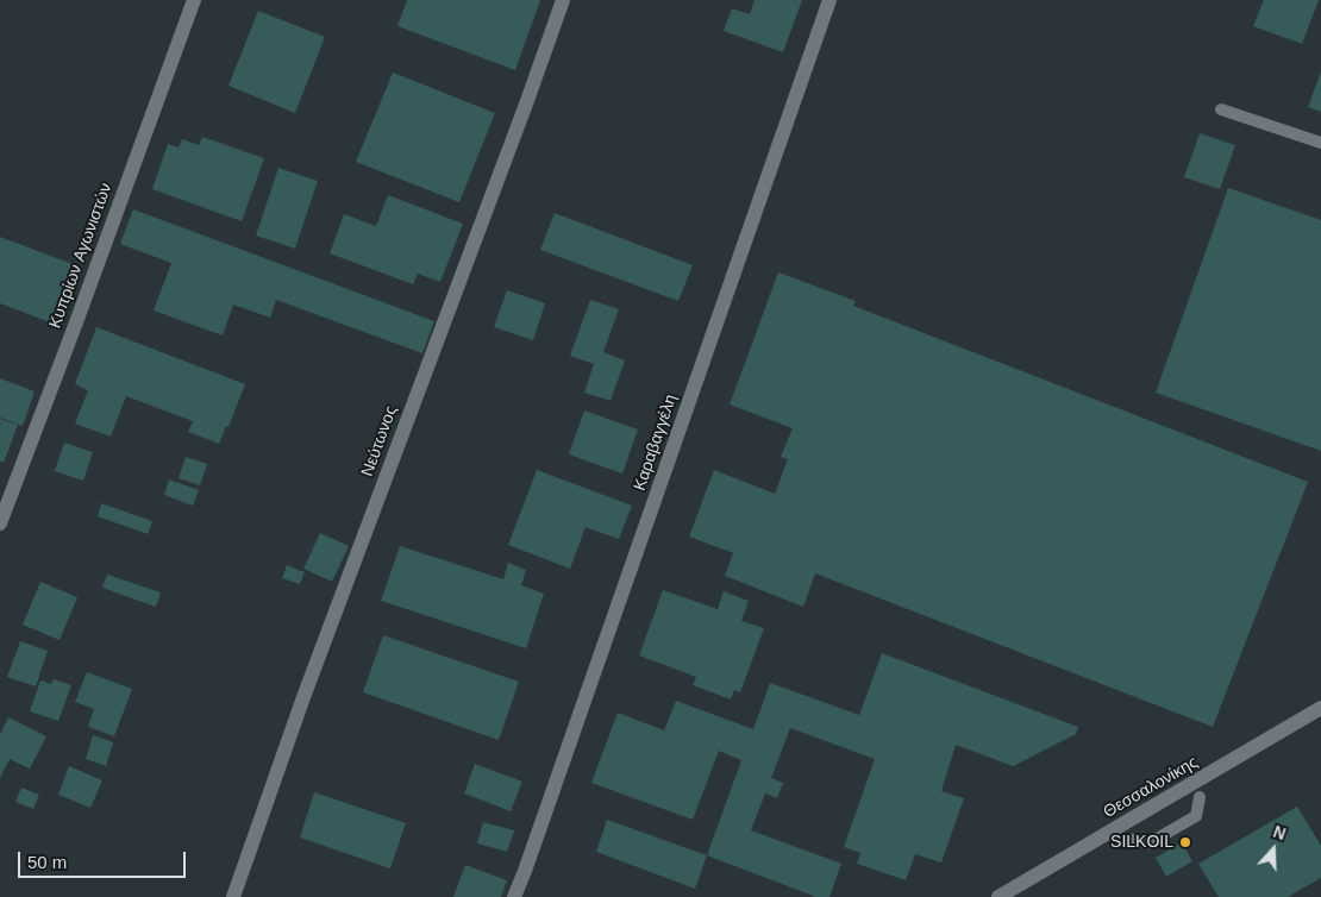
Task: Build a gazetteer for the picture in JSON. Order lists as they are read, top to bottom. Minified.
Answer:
{"streets":{"street":["Κυπρίων Αγωνιστών","Νεύτωνος","Καραβαγγέλη","Θεσσαλονίκης"]},"places":["SILKOIL"],"scale_bar":"50 m","north":"top"}
